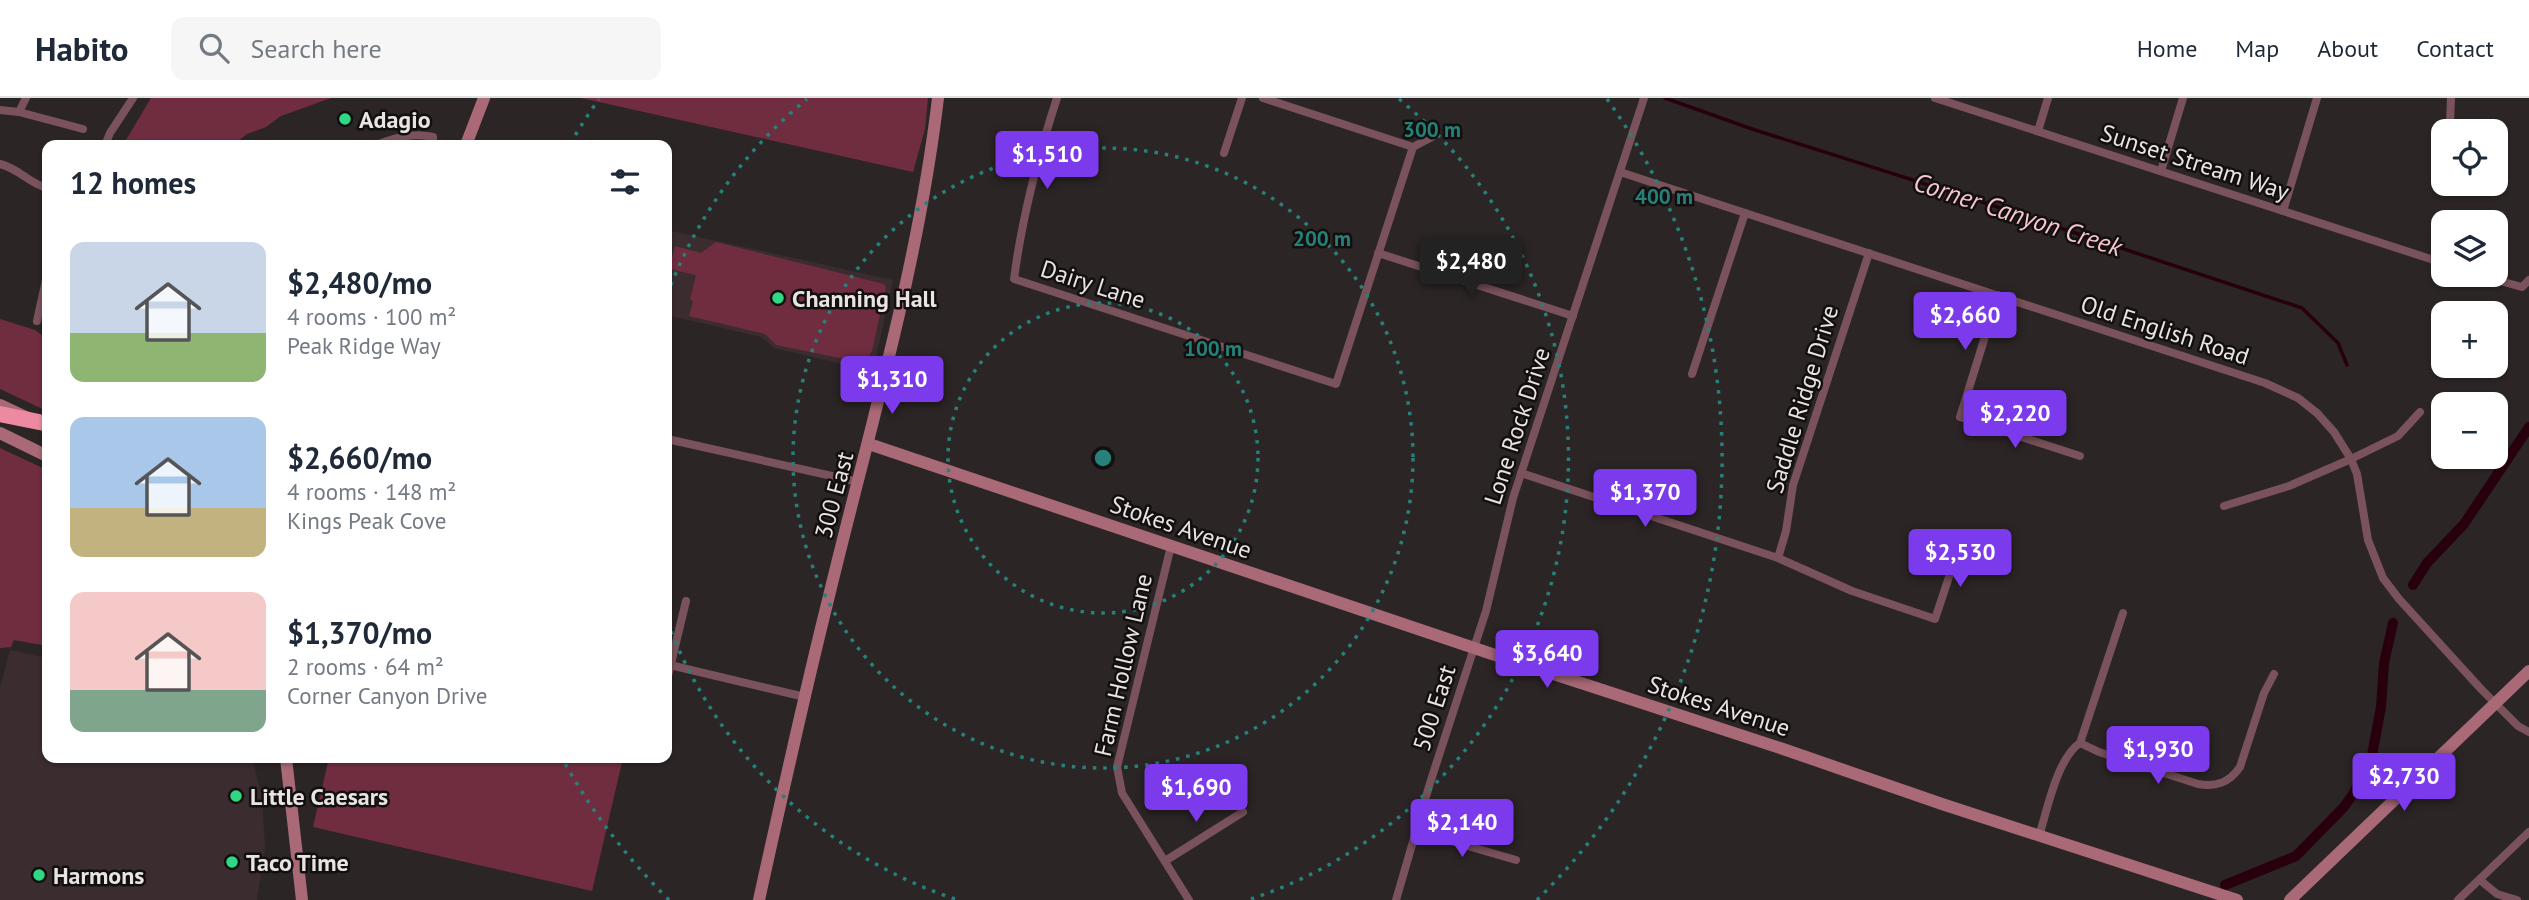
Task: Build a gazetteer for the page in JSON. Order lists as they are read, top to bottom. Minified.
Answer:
{"streets":{"street":["Sunset Stream Way","Dairy Lane","Old English Road","Saddle Ridge Drive","Lone Rock Drive","300 East","Stokes Avenue","Farm Hollow Lane","500 East"]},"crossings":[["Old English Road","Saddle Ridge Drive"],["Old English Road","Lone Rock Drive"],["Lone Rock Drive","Stokes Avenue"],["Lone Rock Drive","500 East"],["300 East","Stokes Avenue"],["Stokes Avenue","Farm Hollow Lane"],["Stokes Avenue","500 East"]],"water":["Corner Canyon Creek"],"places":["Adagio","Channing Hall","Little Caesars","Taco Time","Harmons"],"page":{"header":"Habito","search":"Search here","nav":["Home","Map","About","Contact"],"map_buttons":["+","−"],"price":["$1,510","$2,480","$2,660","$1,310","$2,220","$1,370","$2,530","$3,640","$1,930","$2,730","$1,690","$2,140"],"heading":"12 homes","list":[{"name":"$2,480/mo","note":"4 rooms · 100 m² · Peak Ridge Way"},{"name":"$2,660/mo","note":"4 rooms · 148 m² · Kings Peak Cove"},{"name":"$1,370/mo","note":"2 rooms · 64 m² · Corner Canyon Drive"}]},"rings":["300 m","400 m","200 m","100 m"]}
